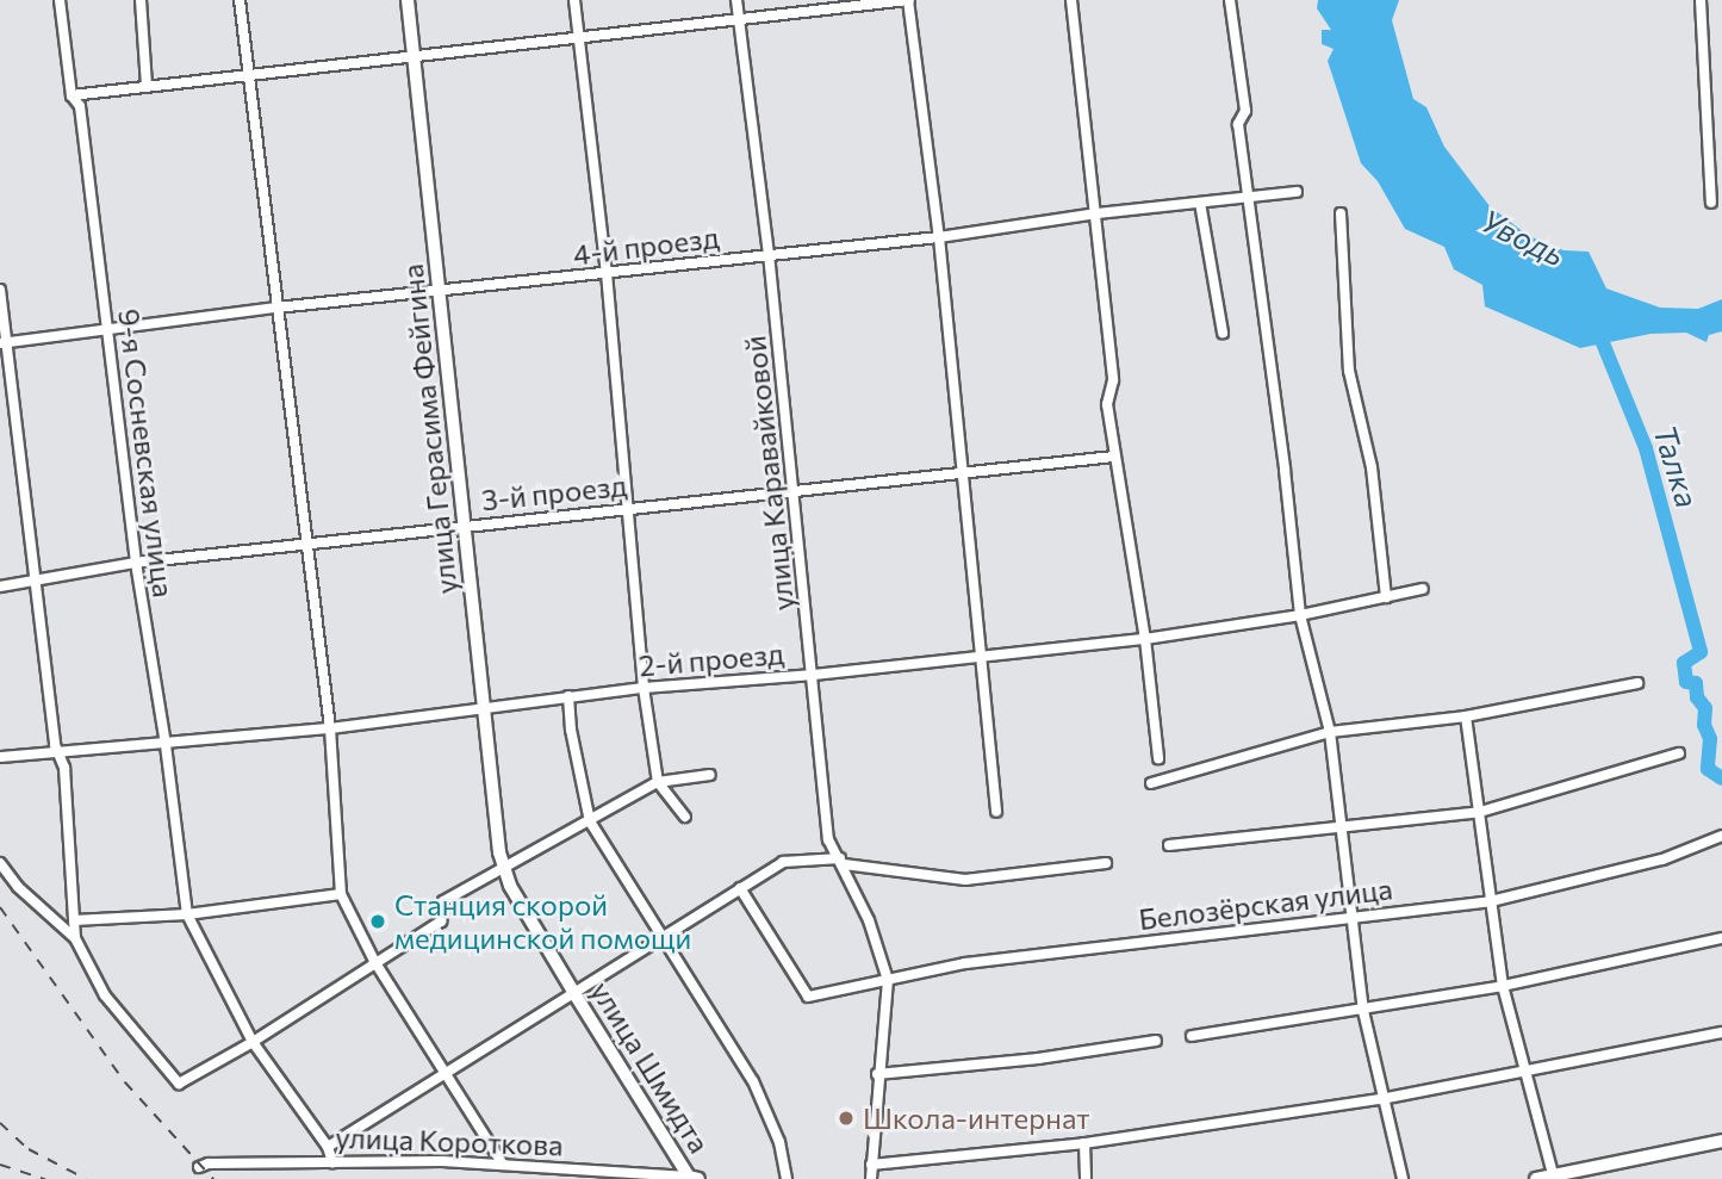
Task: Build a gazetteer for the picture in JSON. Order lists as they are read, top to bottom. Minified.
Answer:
{"streets":{"main road":["улица Герасима Фейгина","улица Шмидта"],"street":["4-й проезд","9-я Сосневская улица","улица Каравайковой","3-й проезд","2-й проезд","Белозёрская улица","улица Короткова"]},"crossings":[["4-й проезд","улица Герасима Фейгина"],["4-й проезд","9-я Сосневская улица"],["4-й проезд","улица Каравайковой"],["улица Герасима Фейгина","3-й проезд"],["улица Герасима Фейгина","2-й проезд"],["улица Герасима Фейгина","улица Шмидта"],["9-я Сосневская улица","3-й проезд"],["9-я Сосневская улица","2-й проезд"],["9-я Сосневская улица","улица Короткова"],["улица Каравайковой","3-й проезд"],["улица Каравайковой","2-й проезд"],["улица Каравайковой","Белозёрская улица"],["улица Шмидта","улица Короткова"]],"water":["Уводь","Талка"],"places":["Станция скорой медицинской помощи","Школа-интернат"]}
